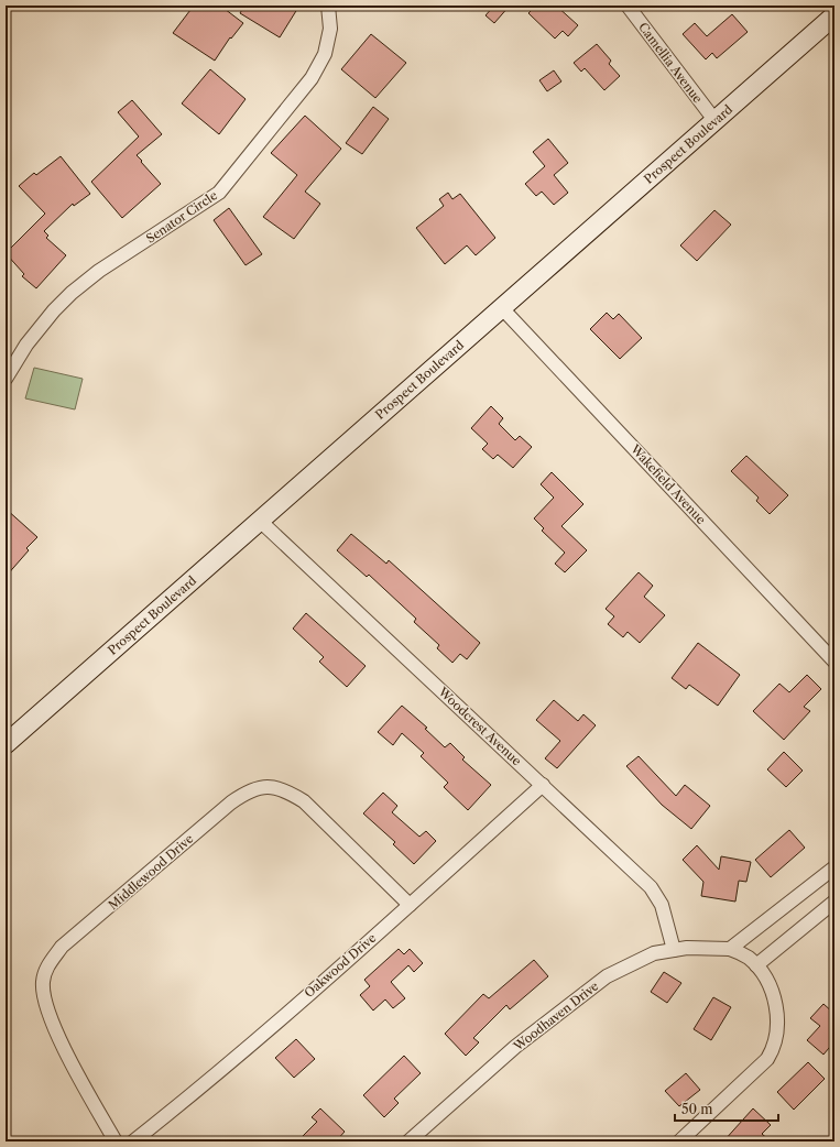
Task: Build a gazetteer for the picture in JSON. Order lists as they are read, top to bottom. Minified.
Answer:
{"streets":{"main road":["Prospect Boulevard"],"street":["Camellia Avenue","Senator Circle","Wakefield Avenue","Woodcrest Avenue","Middlewood Drive","Oakwood Drive","Woodhaven Drive"]},"crossings":[["Camellia Avenue","Prospect Boulevard"],["Prospect Boulevard","Wakefield Avenue"],["Prospect Boulevard","Woodcrest Avenue"],["Woodcrest Avenue","Oakwood Drive"],["Woodcrest Avenue","Woodhaven Drive"],["Middlewood Drive","Oakwood Drive"]],"scale_bar":"50 m"}
